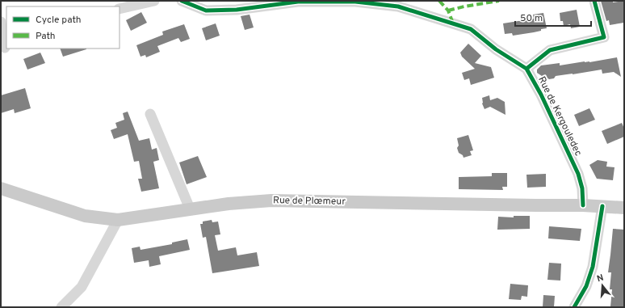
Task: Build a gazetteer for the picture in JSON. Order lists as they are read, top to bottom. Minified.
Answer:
{"streets":{"main road":["Rue de Plœmeur"],"street":["Rue de Kergouledec"]},"crossings":[["Rue de Kergouledec","Rue de Plœmeur"]],"legend":["Cycle path","Path"],"scale_bar":"50 m","north":"top"}
